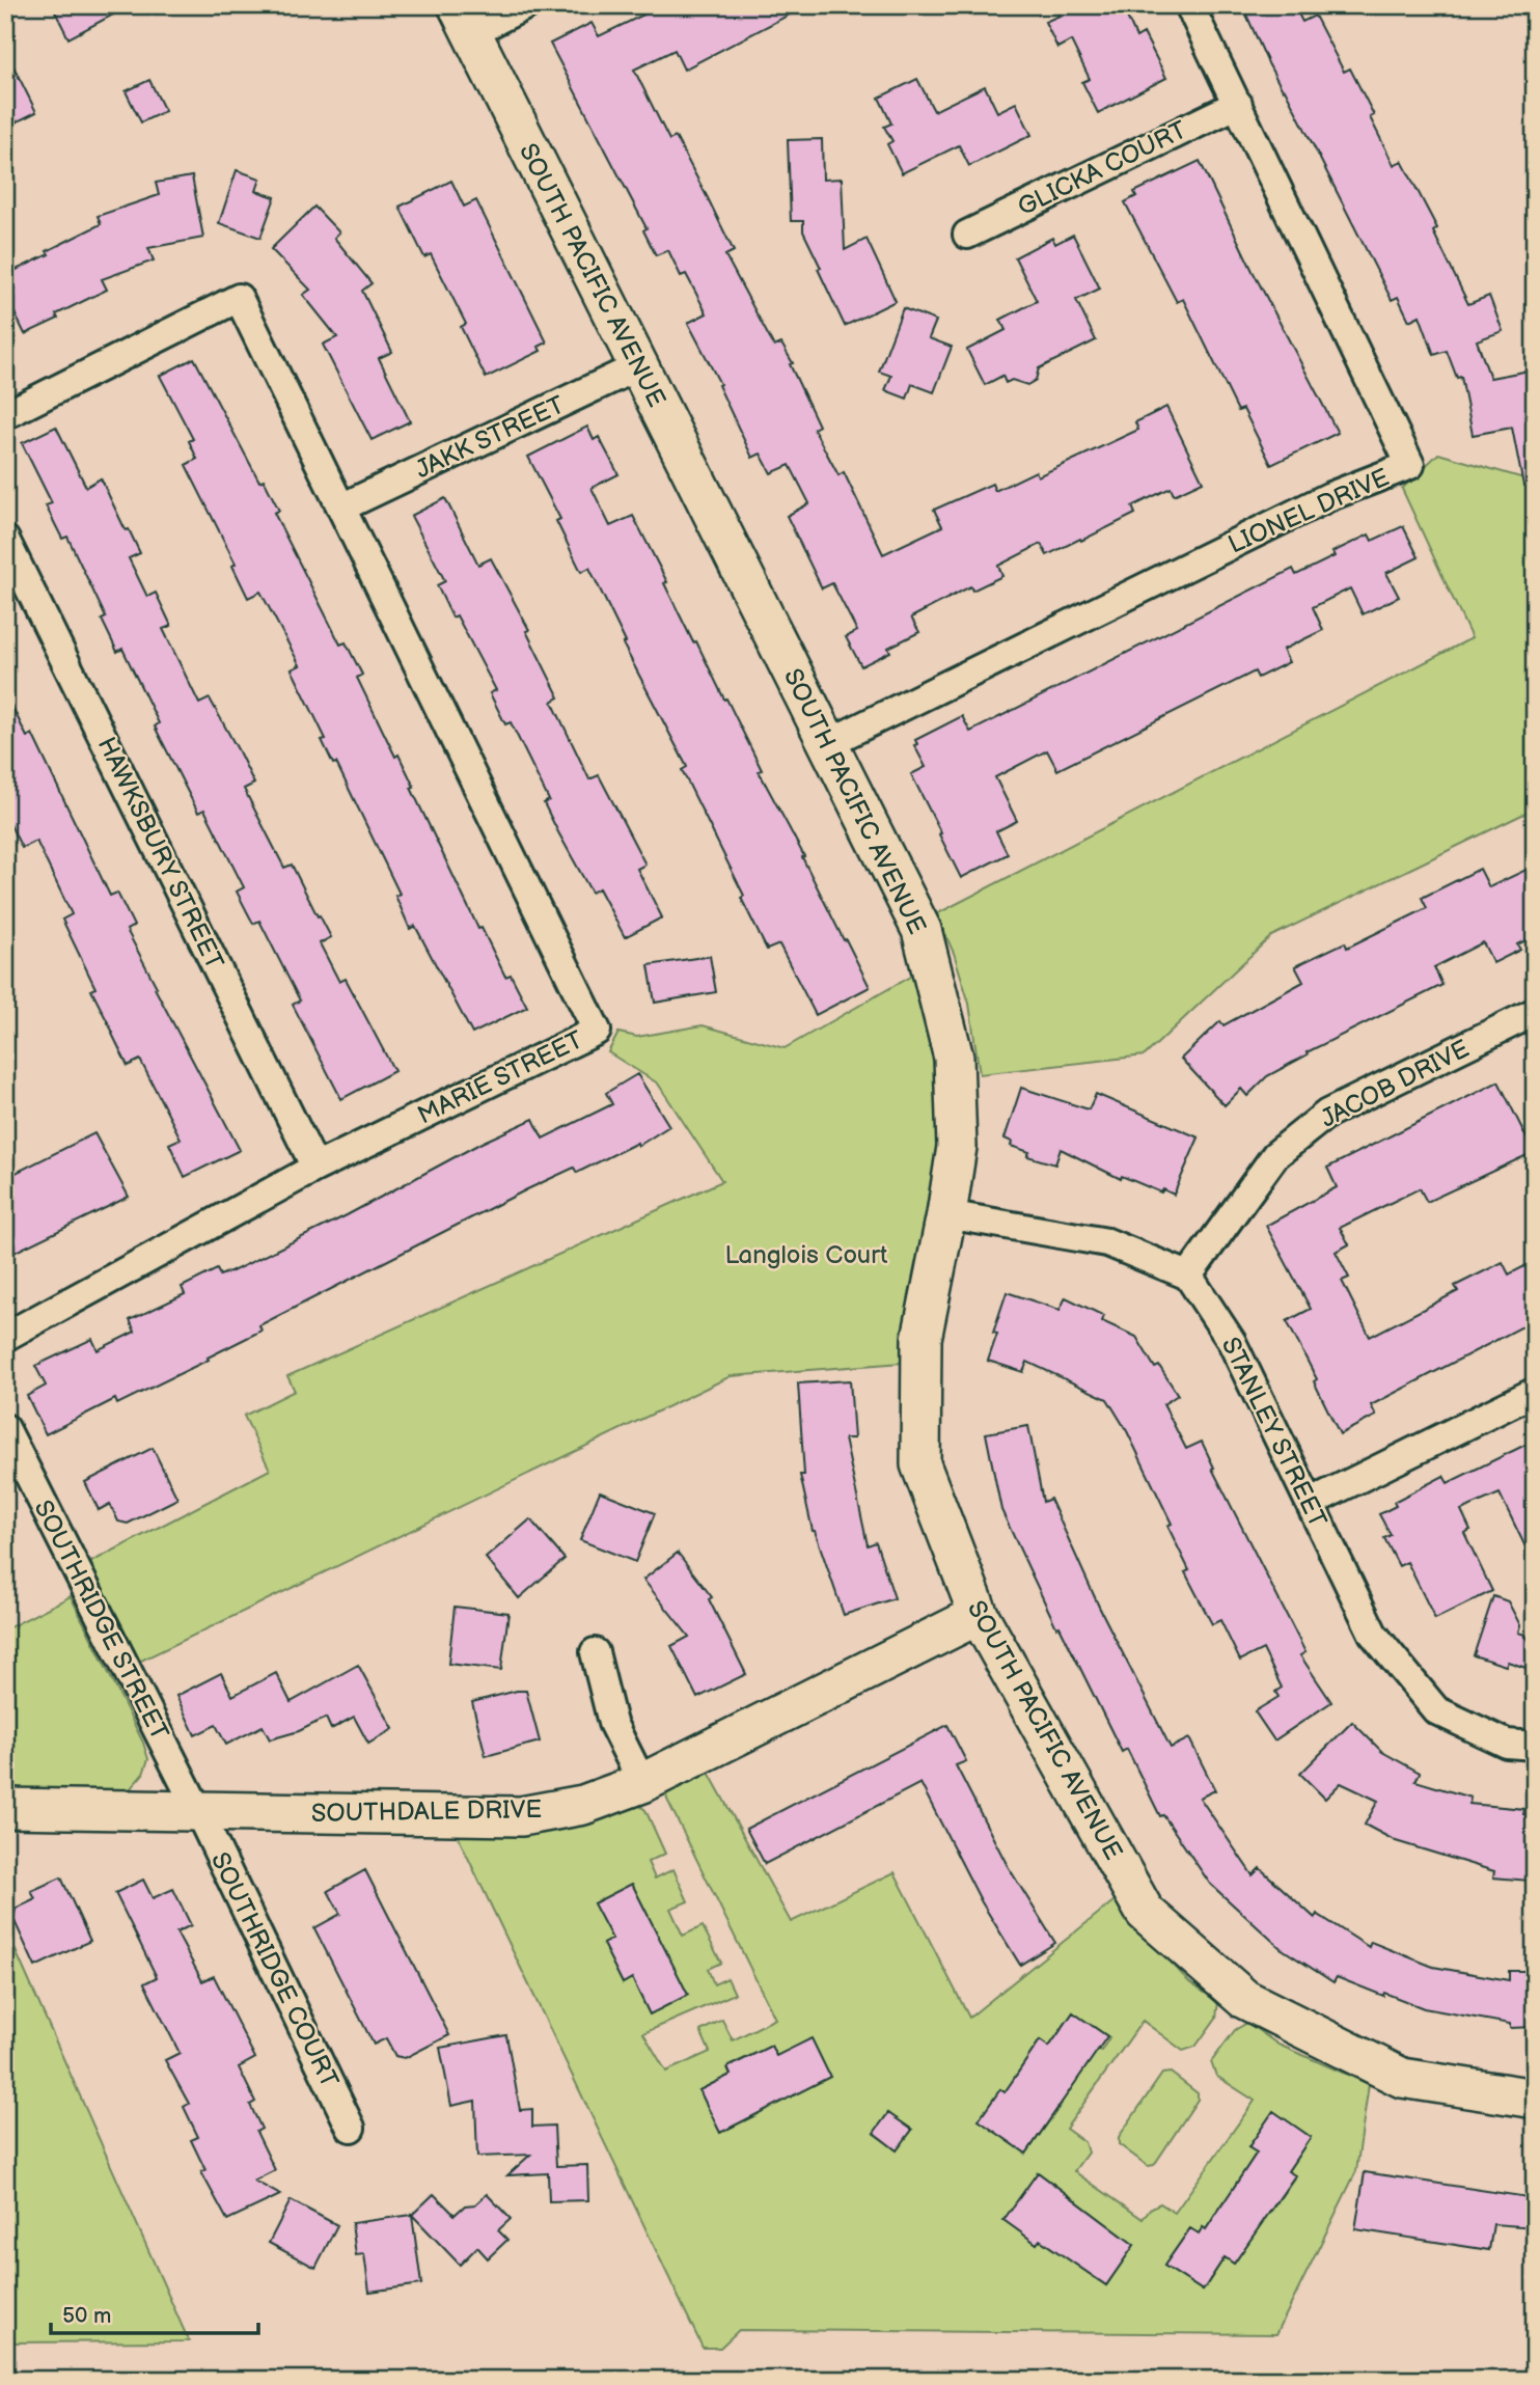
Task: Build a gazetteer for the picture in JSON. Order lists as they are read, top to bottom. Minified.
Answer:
{"streets":{"street":["GLICKA COURT","SOUTH PACIFIC AVENUE","JAKK STREET","LIONEL DRIVE","HAWKSBURY STREET","MARIE STREET","JACOB DRIVE","STANLEY STREET","SOUTHRIDGE STREET","SOUTHDALE DRIVE","SOUTHRIDGE COURT"]},"crossings":[["GLICKA COURT","LIONEL DRIVE"],["SOUTH PACIFIC AVENUE","JAKK STREET"],["SOUTH PACIFIC AVENUE","LIONEL DRIVE"],["SOUTH PACIFIC AVENUE","SOUTHDALE DRIVE"],["JAKK STREET","MARIE STREET"],["HAWKSBURY STREET","MARIE STREET"],["JACOB DRIVE","STANLEY STREET"],["SOUTHRIDGE STREET","SOUTHDALE DRIVE"],["SOUTHRIDGE STREET","SOUTHRIDGE COURT"],["SOUTHDALE DRIVE","SOUTHRIDGE COURT"]],"parks":["Langlois Court"],"scale_bar":"50 m"}
